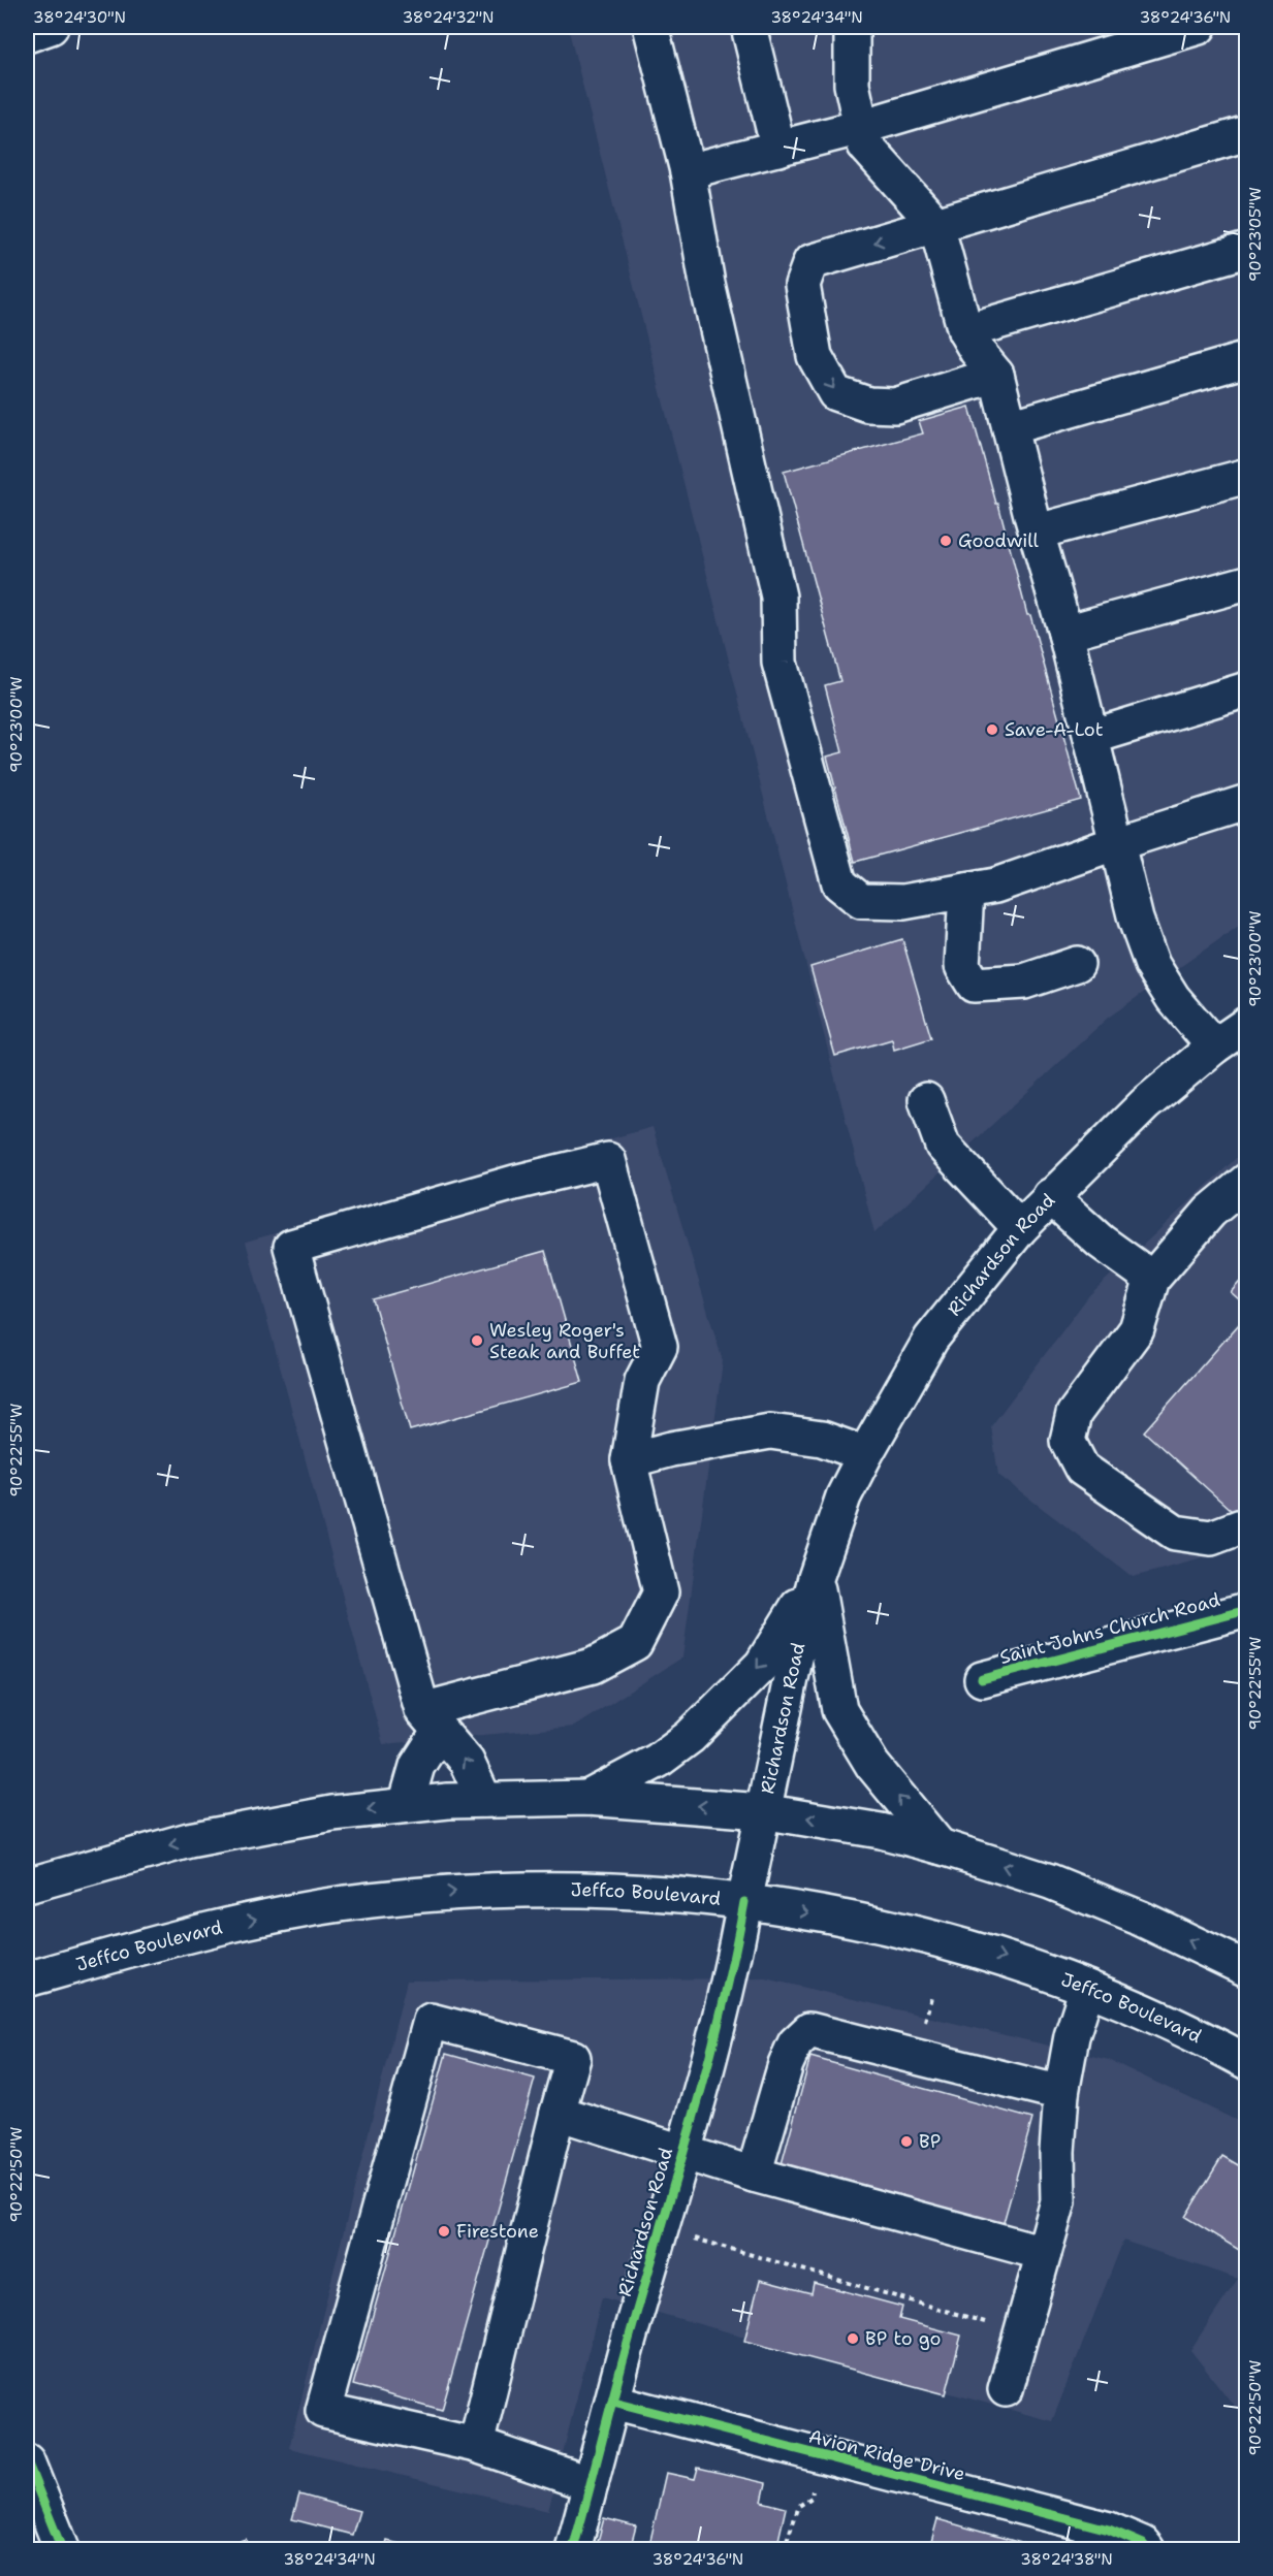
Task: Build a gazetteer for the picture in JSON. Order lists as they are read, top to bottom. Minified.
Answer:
{"streets":{"main road":["Richardson Road","Saint Johns Church Road","Jeffco Boulevard","Avion Ridge Drive"]},"crossings":[["Richardson Road","Jeffco Boulevard"],["Richardson Road","Avion Ridge Drive"]],"places":["Goodwill","Save-A-Lot","Wesley Roger's Steak and Buffet","BP","Firestone","BP to go"],"coordinates":["38°24'30\"N","38°24'32\"N","38°24'34\"N","38°24'36\"N","90°23'05\"W","90°23'00\"W","90°22'55\"W","90°22'50\"W","38°24'38\"N"]}
